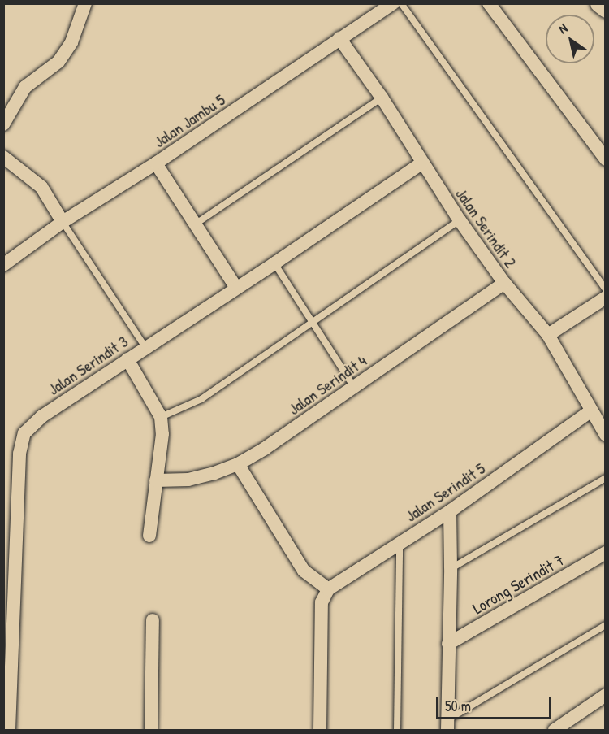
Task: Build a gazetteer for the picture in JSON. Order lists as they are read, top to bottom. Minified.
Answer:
{"streets":{"street":["Jalan Jambu 5","Jalan Serindit 2","Jalan Serindit 3","Jalan Serindit 4","Jalan Serindit 5","Lorong Serindit 7"]},"crossings":[["Jalan Jambu 5","Jalan Serindit 2"],["Jalan Serindit 2","Jalan Serindit 3"],["Jalan Serindit 2","Jalan Serindit 4"],["Jalan Serindit 2","Jalan Serindit 5"]],"scale_bar":"50 m","north":"top left"}
